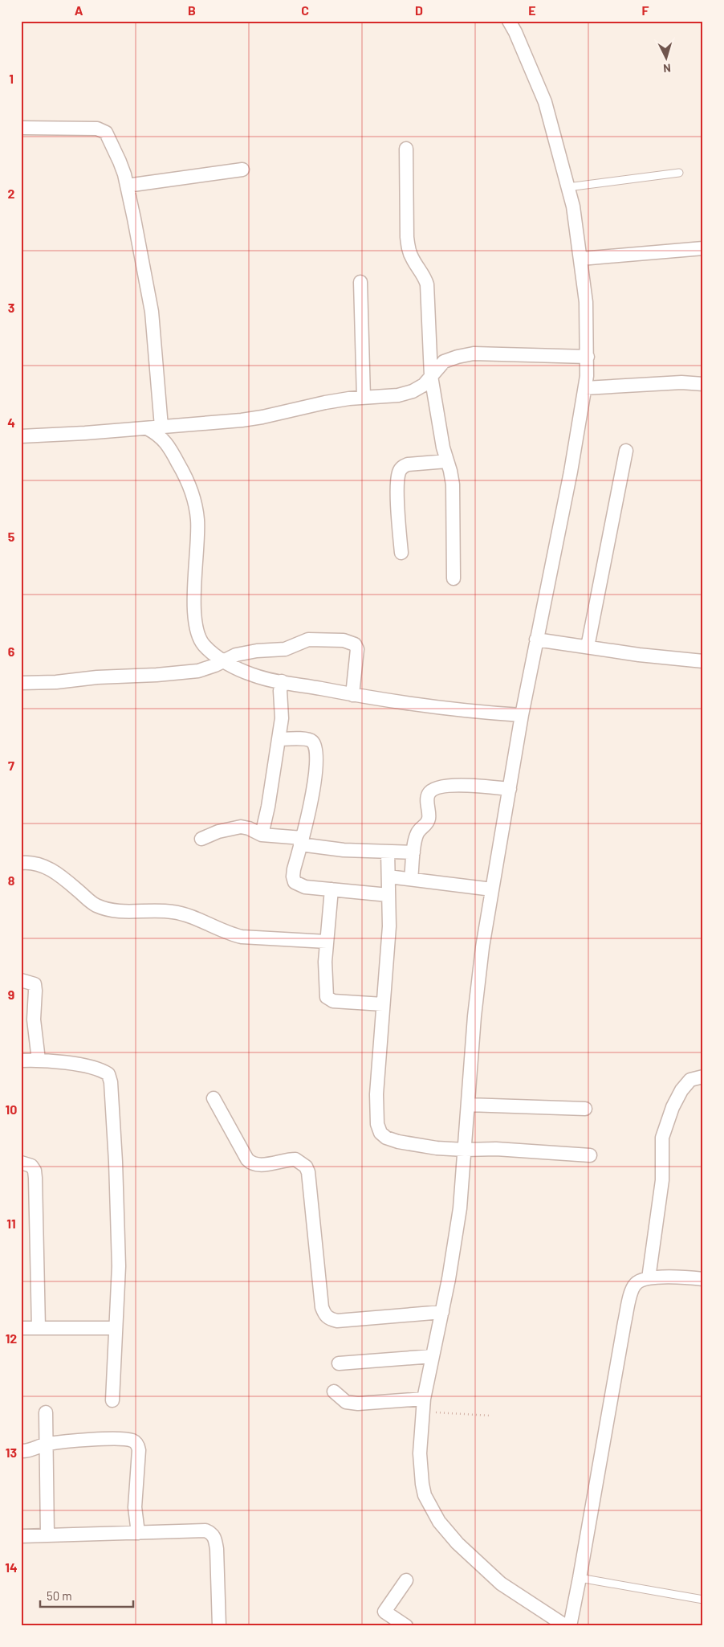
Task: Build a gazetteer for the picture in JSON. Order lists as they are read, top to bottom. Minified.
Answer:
{"scale_bar":"50 m","north":"bottom","grid":{"columns":["A","B","C","D","E","F"],"rows":["1","2","3","4","5","6","7","8","9","10","11","12","13","14"]}}
